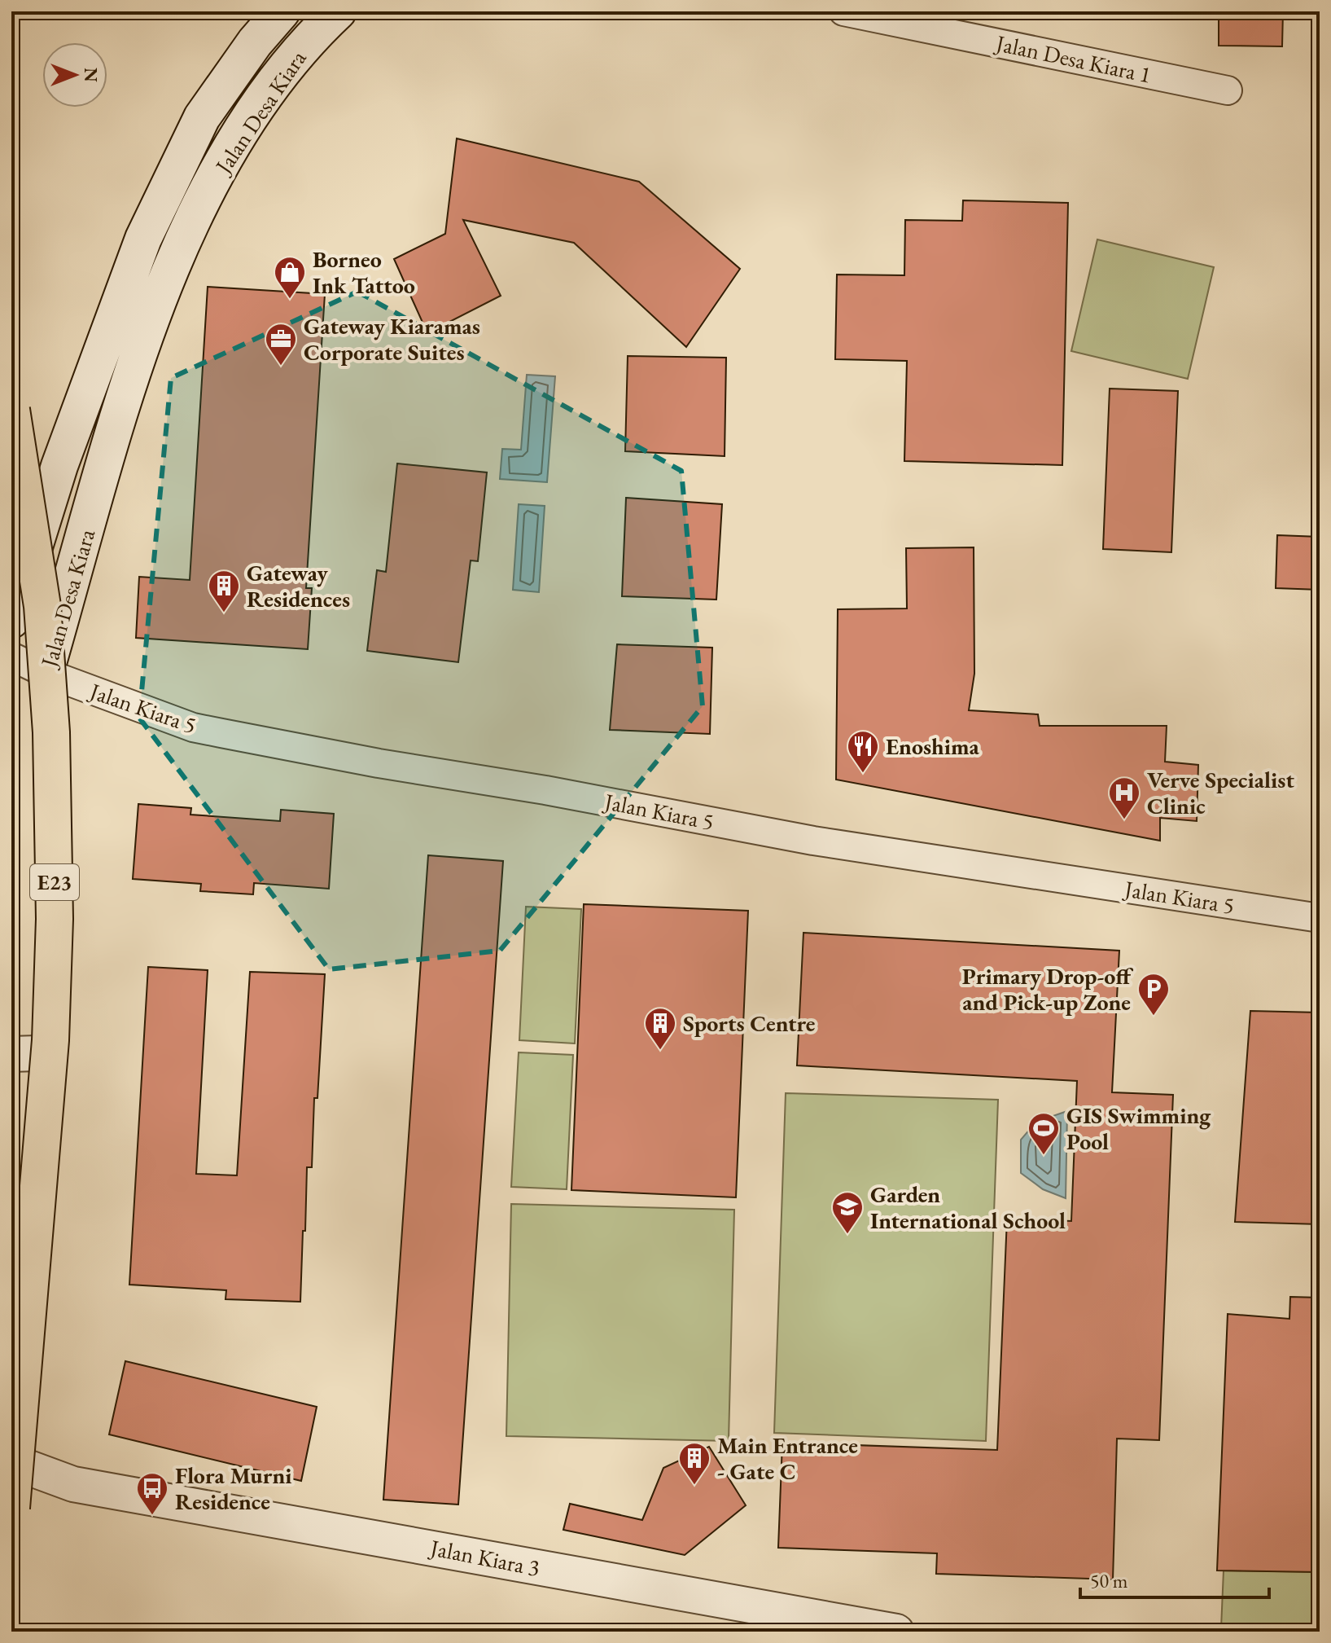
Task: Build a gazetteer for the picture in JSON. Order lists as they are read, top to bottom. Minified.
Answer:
{"streets":{"highway":["E23"],"main road":["Jalan Desa Kiara"],"street":["Jalan Desa Kiara 1","Jalan Kiara 5","Jalan Kiara 3"]},"crossings":[["Jalan Desa Kiara","Jalan Kiara 5"]],"places":{"shop":["Borneo Ink Tattoo"],"office":["Gateway Kiaramas Corporate Suites"],"building":["Gateway Residences","Sports Centre","Main Entrance - Gate C"],"restaurant":["Enoshima"],"hospital":["Verve Specialist Clinic"],"parking":["Primary Drop-off and Pick-up Zone"],"sports":["GIS Swimming Pool"],"school or university":["Garden International School"],"bus stop":["Flora Murni Residence"]},"scale_bar":"50 m","north":"right"}
